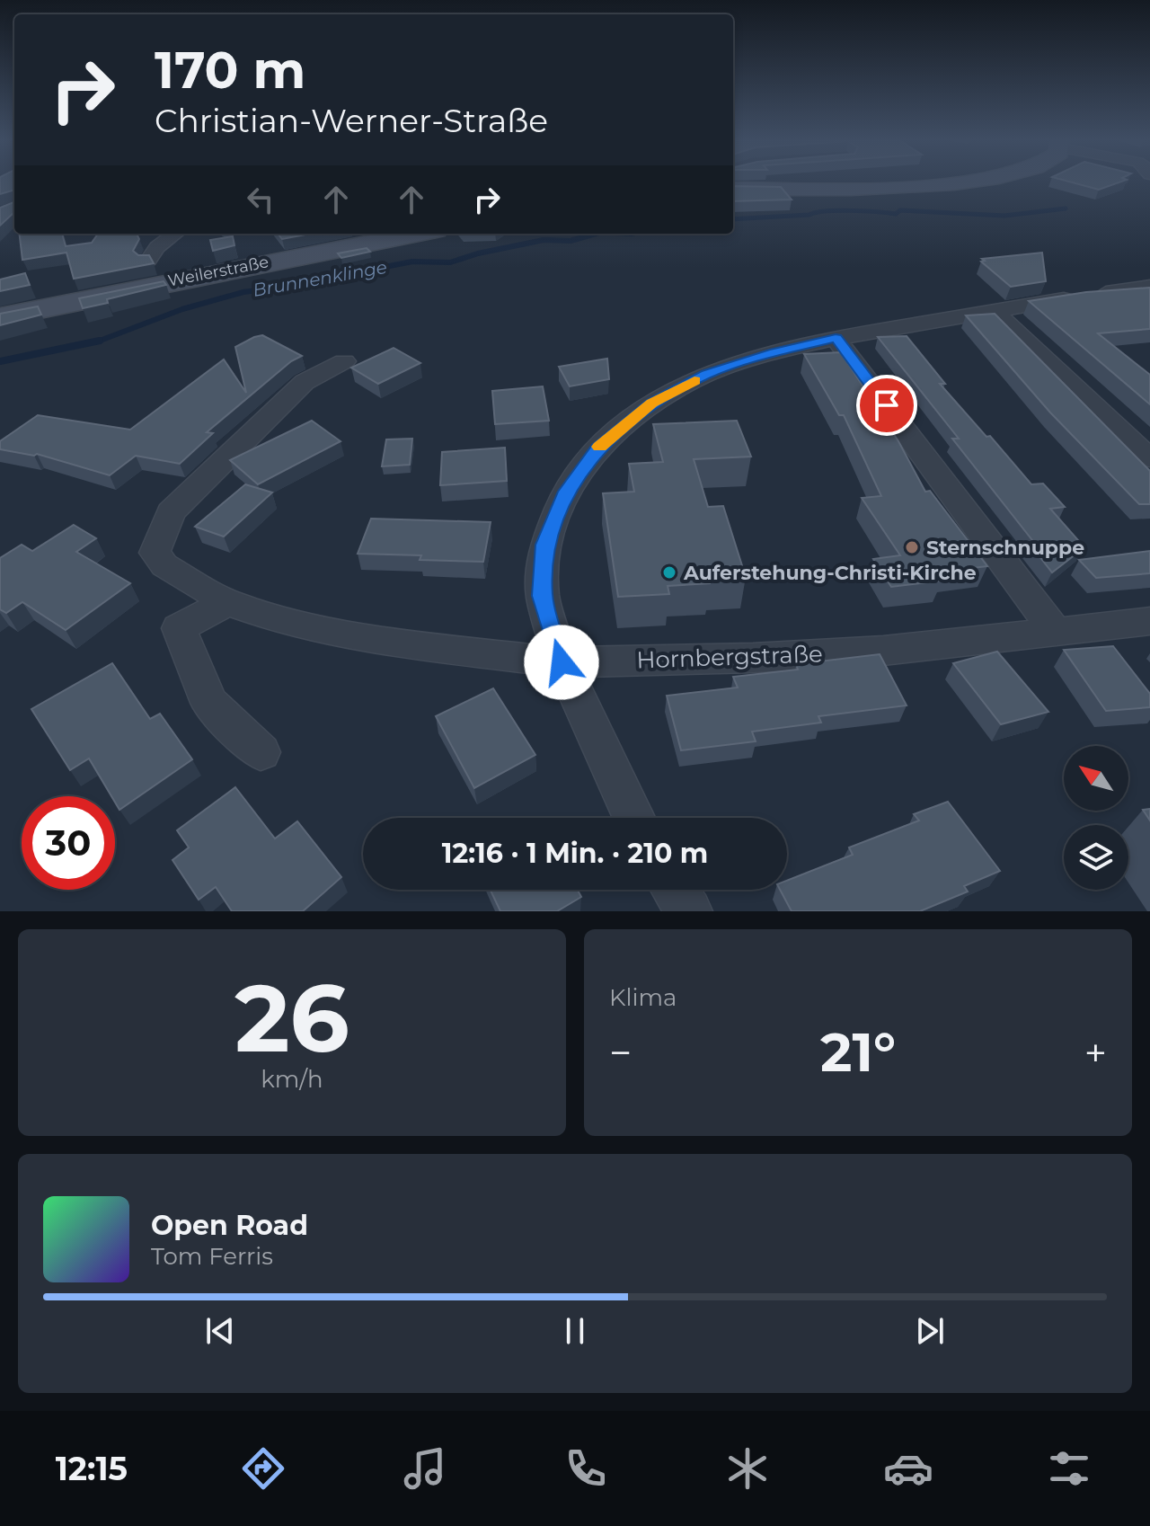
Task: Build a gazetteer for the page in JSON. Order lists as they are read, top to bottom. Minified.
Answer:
{"streets":{"main road":["Weilerstraße"],"street":["Hornbergstraße"]},"water":["Brunnenklinge"],"places":["Sternschnuppe","Auferstehung-Christi-Kirche"],"north":"top left","page":{"turn":["170 m","Christian-Werner-Straße"],"limit":"30","trip":"12:16 · 1 Min. · 210 m","tile":[["26","km/h"],"Klima"],"heat":["−","21°","+"],"song":["Open Road","Tom Ferris"],"tabs":"12:15"}}
